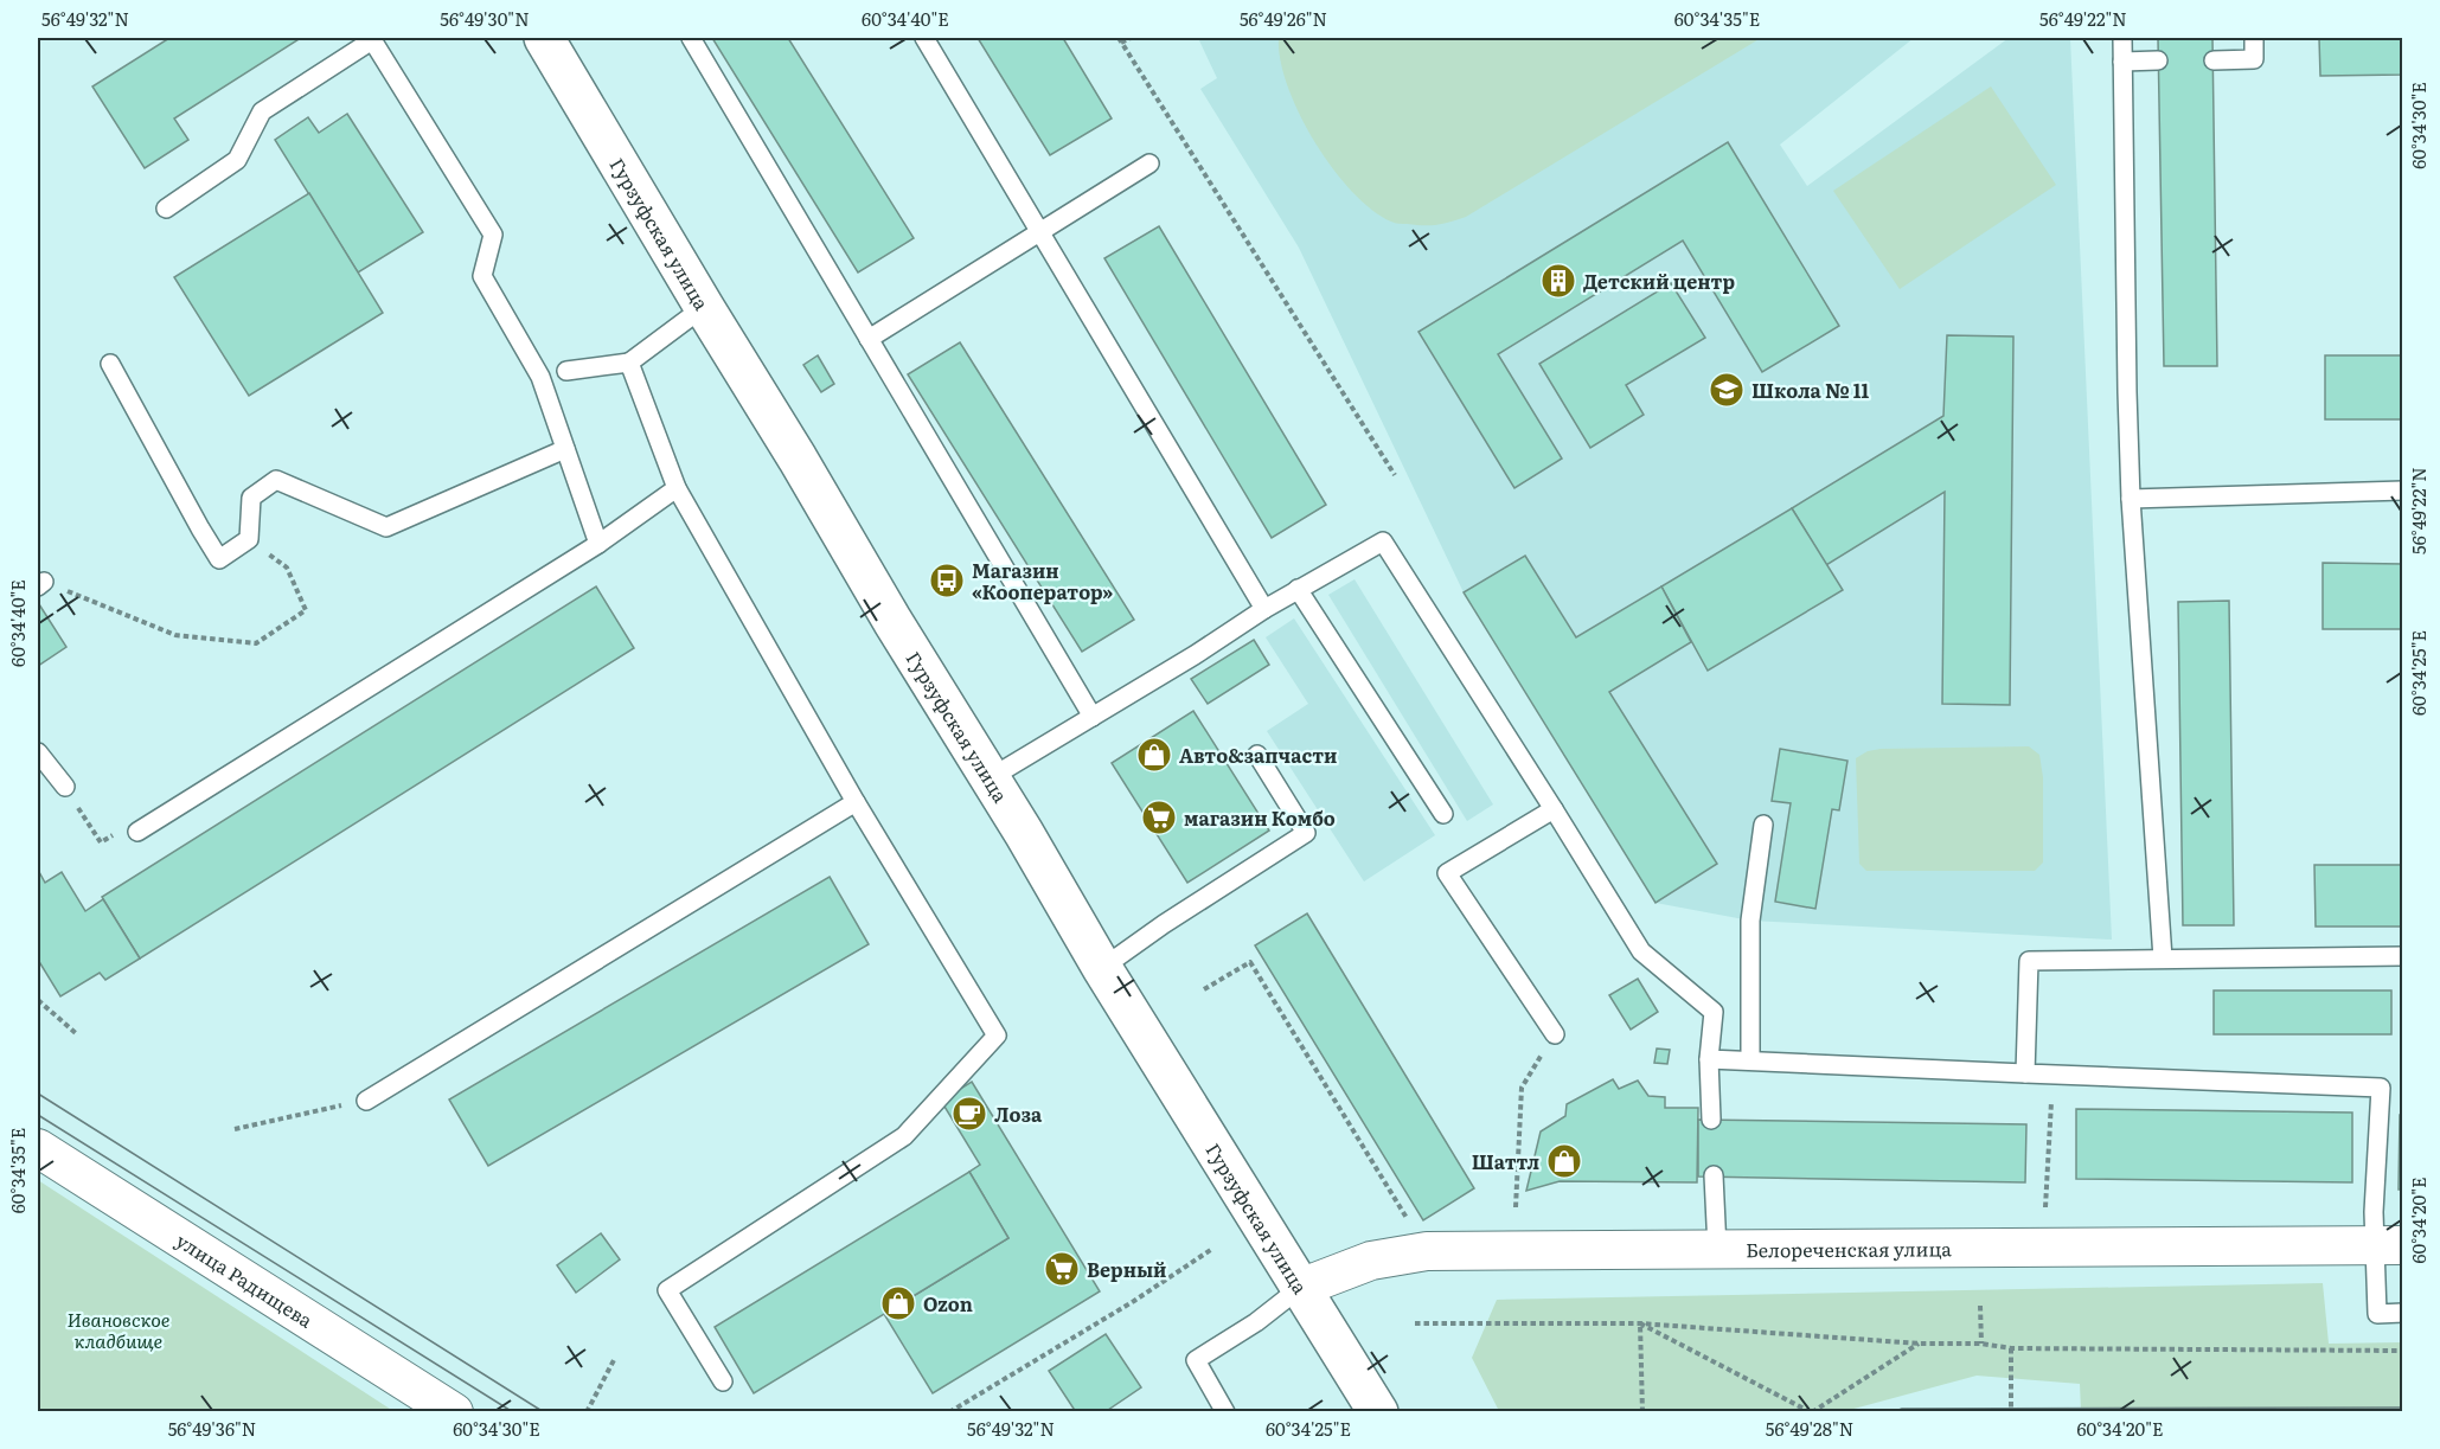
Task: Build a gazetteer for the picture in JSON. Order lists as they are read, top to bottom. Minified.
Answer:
{"streets":{"main road":["Гурзуфская улица"],"street":["Белореченская улица","улица Радищева"]},"crossings":[["Гурзуфская улица","Белореченская улица"]],"parks":["Ивановское кладбище"],"places":{"building":["Детский центр"],"school or university":["Школа № 11"],"bus stop":["Магазин «Кооператор»"],"shop":["Авто&запчасти","Шаттл","Ozon"],"supermarket":["магазин Комбо","Верный"],"cafe":["Лоза"]},"coordinates":["56°49'32\"N","56°49'30\"N","60°34'40\"E","56°49'26\"N","60°34'35\"E","56°49'22\"N","60°34'30\"E","60°34'25\"E","60°34'20\"E","56°49'36\"N","56°49'28\"N"]}
